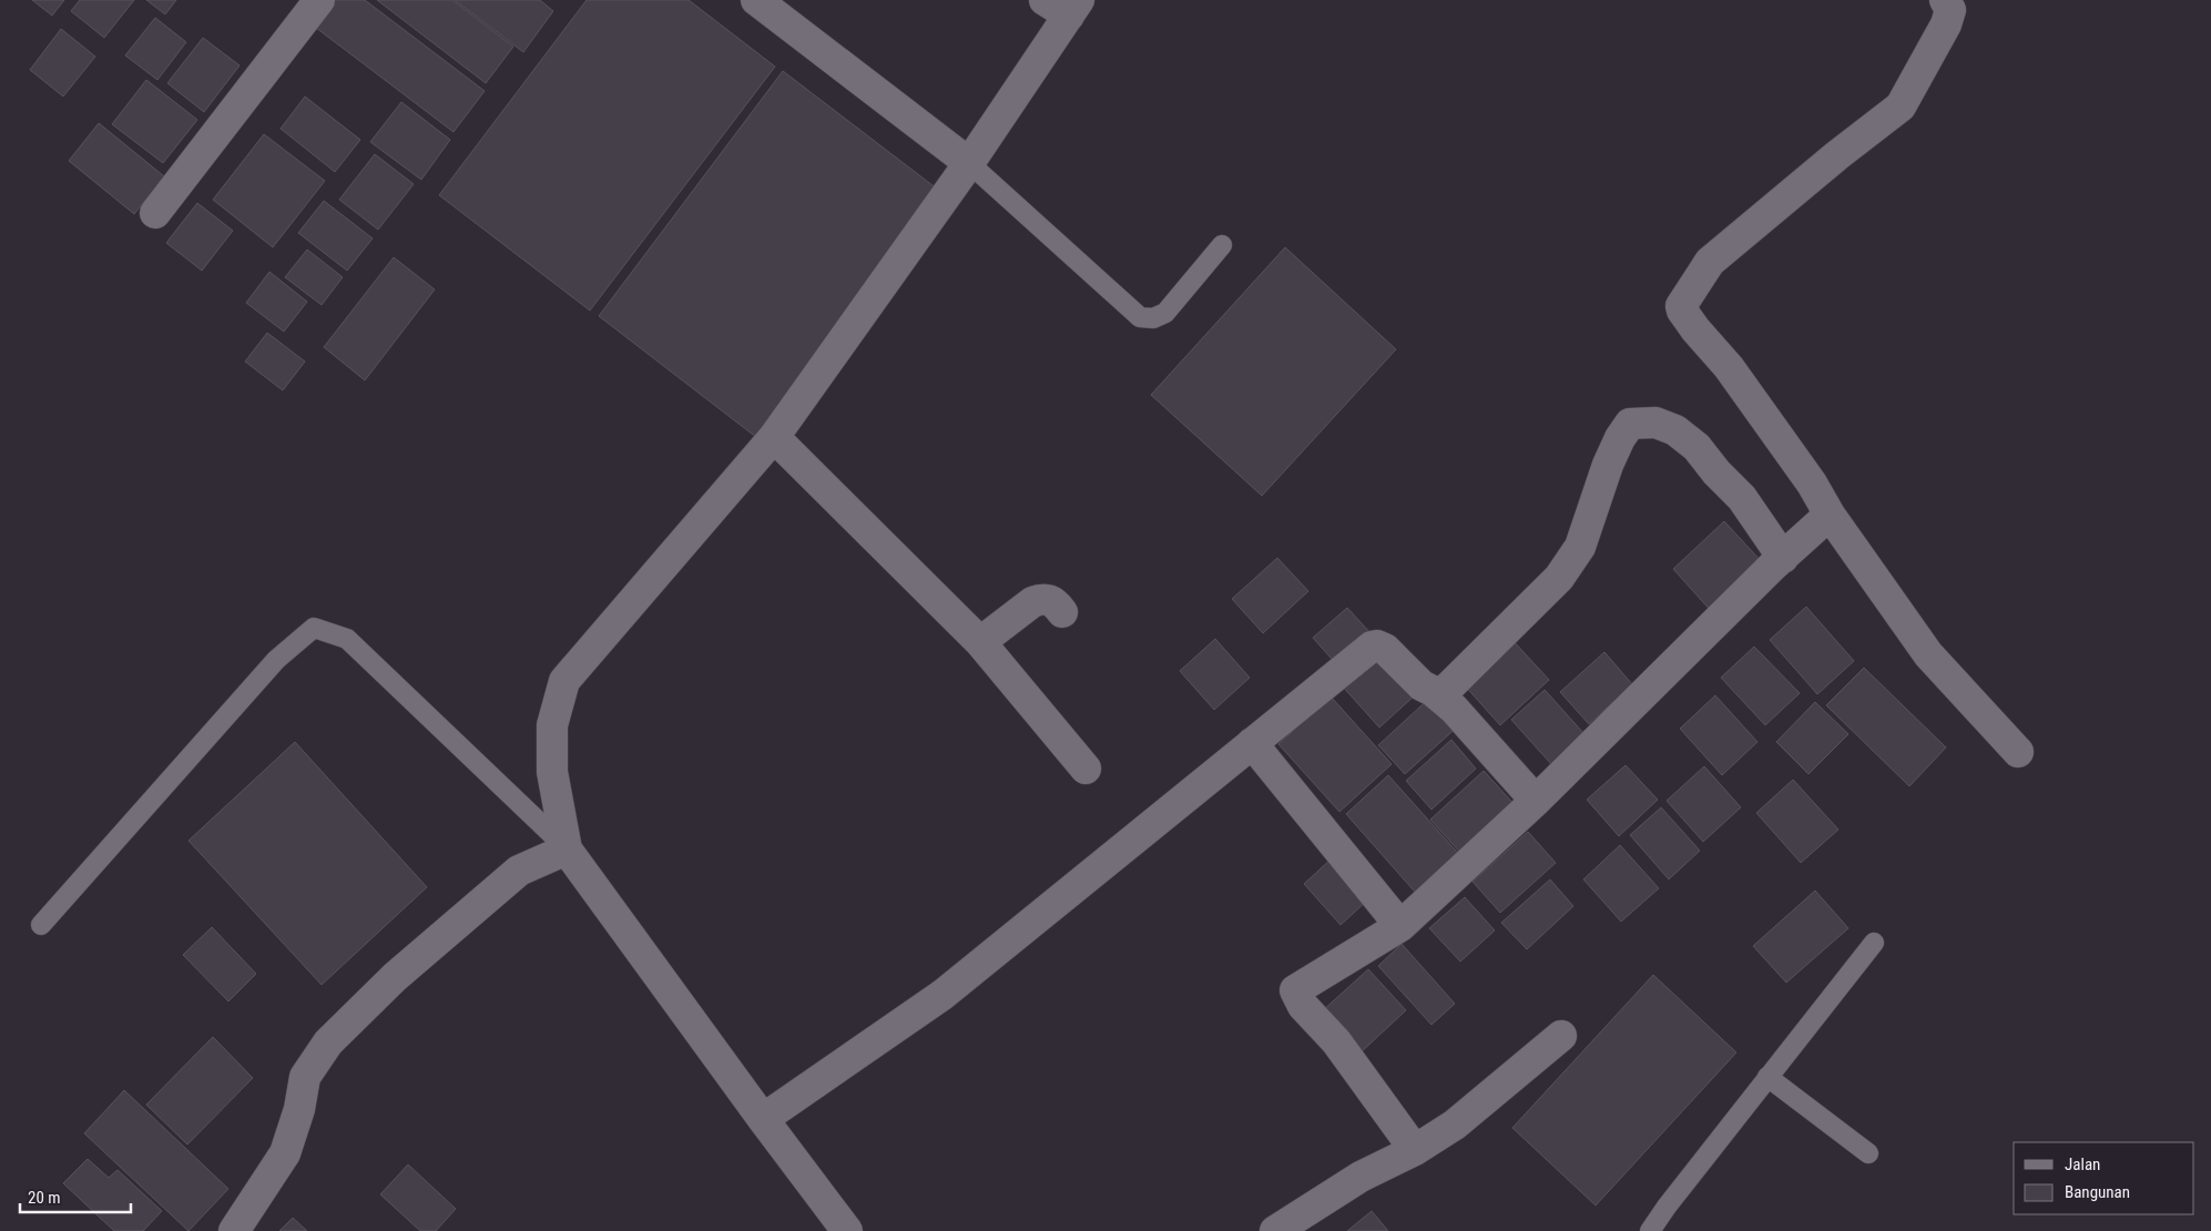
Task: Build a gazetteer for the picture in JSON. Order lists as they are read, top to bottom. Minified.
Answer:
{"legend":["Jalan","Bangunan"],"scale_bar":"20 m"}
